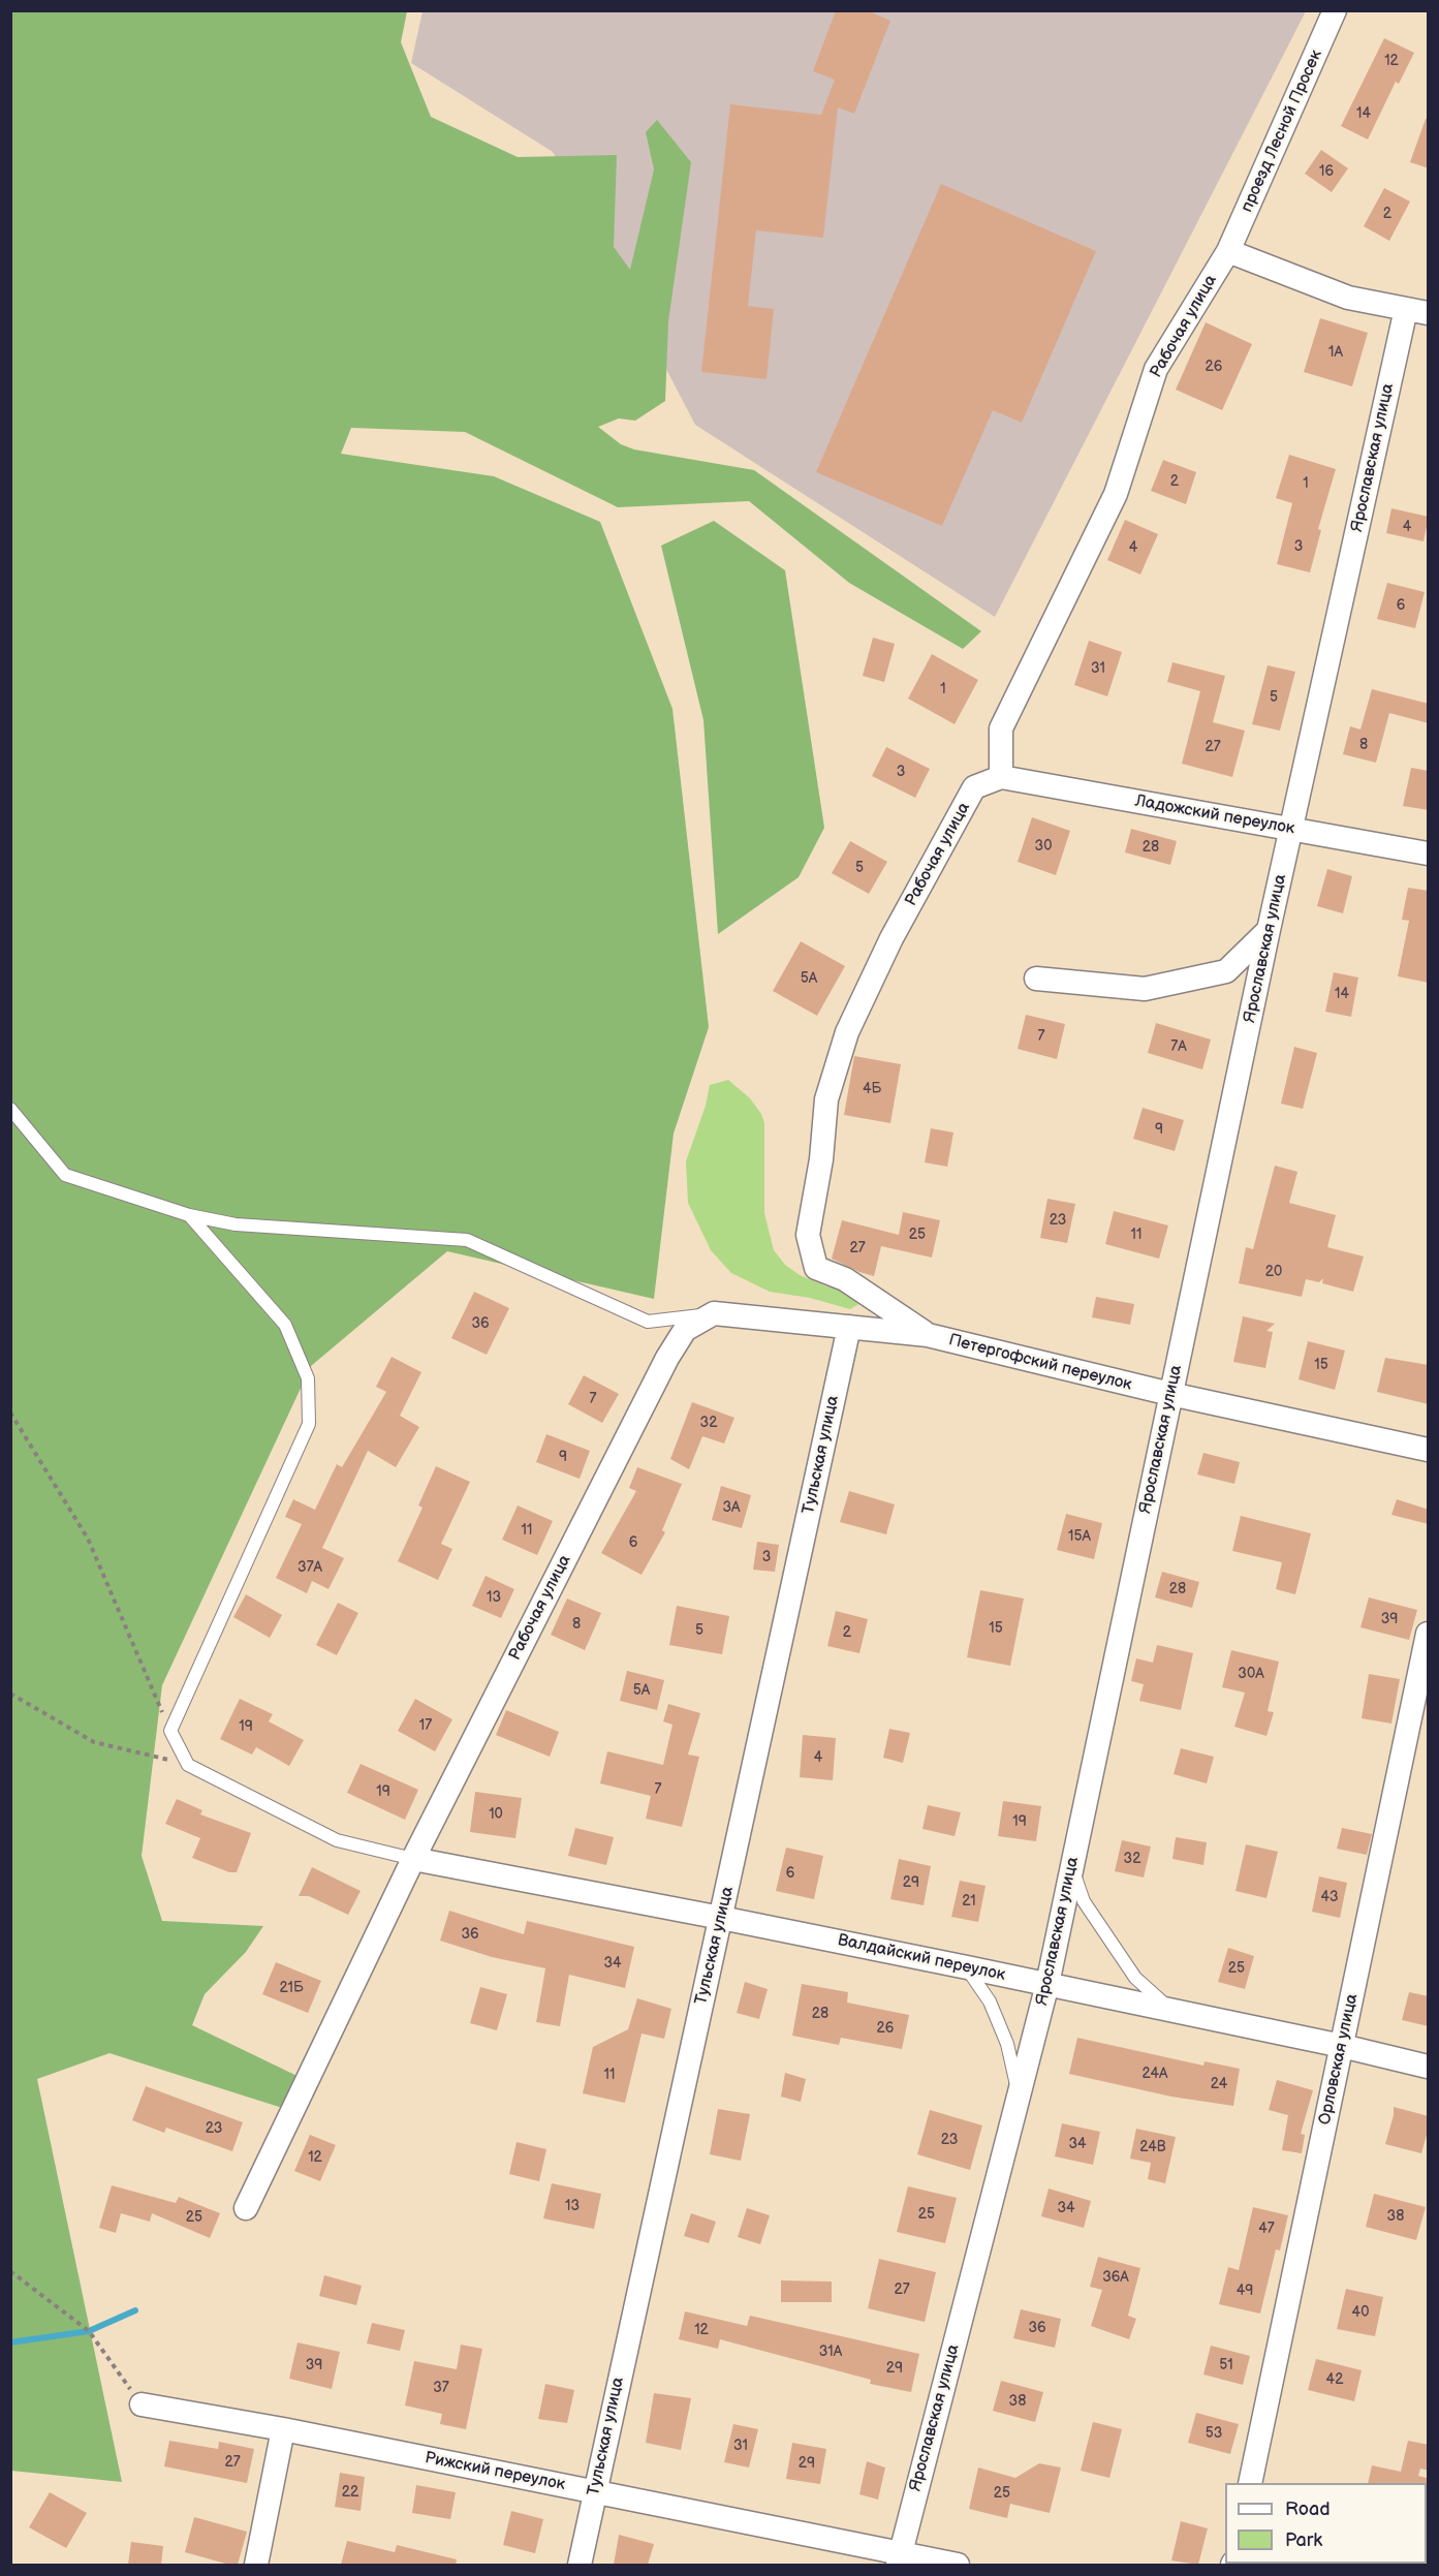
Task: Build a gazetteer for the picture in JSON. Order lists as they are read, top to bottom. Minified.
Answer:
{"streets":{"street":["проезд Лесной Просек","Рабочая улица","Ярославская улица","Ладожский переулок","Петергофский переулок","Тульская улица","Валдайский переулок","Орловская улица","Рижский переулок"]},"crossings":[["проезд Лесной Просек","Рабочая улица"],["Рабочая улица","Ладожский переулок"],["Рабочая улица","Петергофский переулок"],["Рабочая улица","Валдайский переулок"],["Ярославская улица","Ладожский переулок"],["Ярославская улица","Петергофский переулок"],["Ярославская улица","Валдайский переулок"],["Ярославская улица","Рижский переулок"],["Петергофский переулок","Тульская улица"],["Тульская улица","Валдайский переулок"],["Тульская улица","Рижский переулок"],["Валдайский переулок","Орловская улица"]],"house_numbers":["12","14","16","2","1А","26","2","1","4","3","4","6","31","1","5","8","27","3","30","28","5","5А","14","7","7А","4Б","9","23","25","11","27","20","36","15","7","32","9","3А","11","15А","6","3","37А","28","13","39","8","15","5","2","30А","5А","17","19","4","7","19","10","19","32","6","29","43","21","36","34","25","21Б","28","26","24А","11","24","23","23","34","24В","12","13","34","25","38","25","47","36А","27","49","40","36","12","31А","39","51","29","42","37","38","53","31","27","29","22","25"],"legend":["Road","Park"]}
